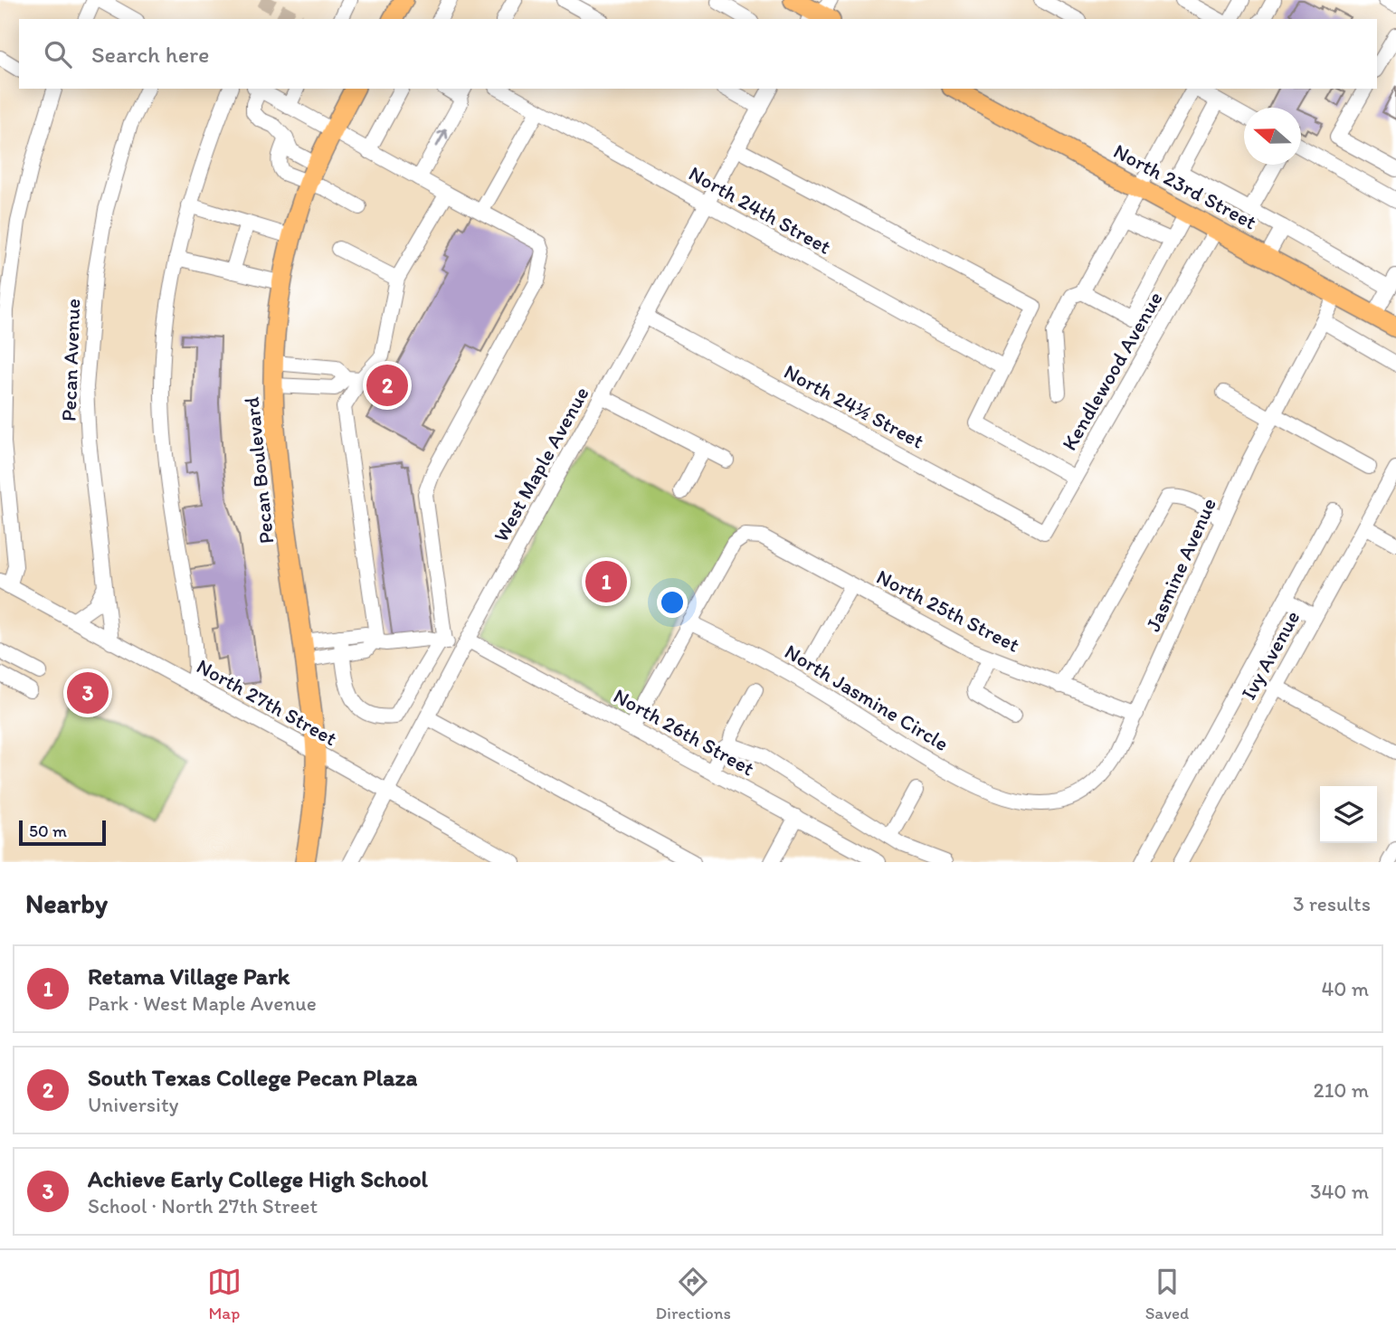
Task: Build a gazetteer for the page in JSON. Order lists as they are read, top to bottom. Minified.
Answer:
{"streets":{"main road":["North 23rd Street","Pecan Boulevard"],"street":["North 24th Street","Pecan Avenue","Kendlewood Avenue","North 24½ Street","West Maple Avenue","Jasmine Avenue","North 25th Street","Ivy Avenue","North Jasmine Circle","North 27th Street","North 26th Street"]},"crossings":[["North 23rd Street","Kendlewood Avenue"],["North 23rd Street","Jasmine Avenue"],["North 24th Street","West Maple Avenue"],["Pecan Avenue","North 27th Street"],["Kendlewood Avenue","North 24½ Street"],["North 24½ Street","West Maple Avenue"],["West Maple Avenue","North 27th Street"],["West Maple Avenue","North 26th Street"],["Pecan Boulevard","North 27th Street"],["Jasmine Avenue","North 25th Street"],["Jasmine Avenue","North Jasmine Circle"],["North 25th Street","North Jasmine Circle"]],"scale_bar":"50 m","north":"left","page":{"search":"Search here","pins":["2","1","3"],"scale":"50 m","heading":["Nearby","3 results"],"list":[{"mark":"1","name":"Retama Village Park","note":"Park · West Maple Avenue","value":"40 m"},{"mark":"2","name":"South Texas College Pecan Plaza","note":"University","value":"210 m"},{"mark":"3","name":"Achieve Early College High School","note":"School · North 27th Street","value":"340 m"}],"nav":["Map","Directions","Saved"]}}
